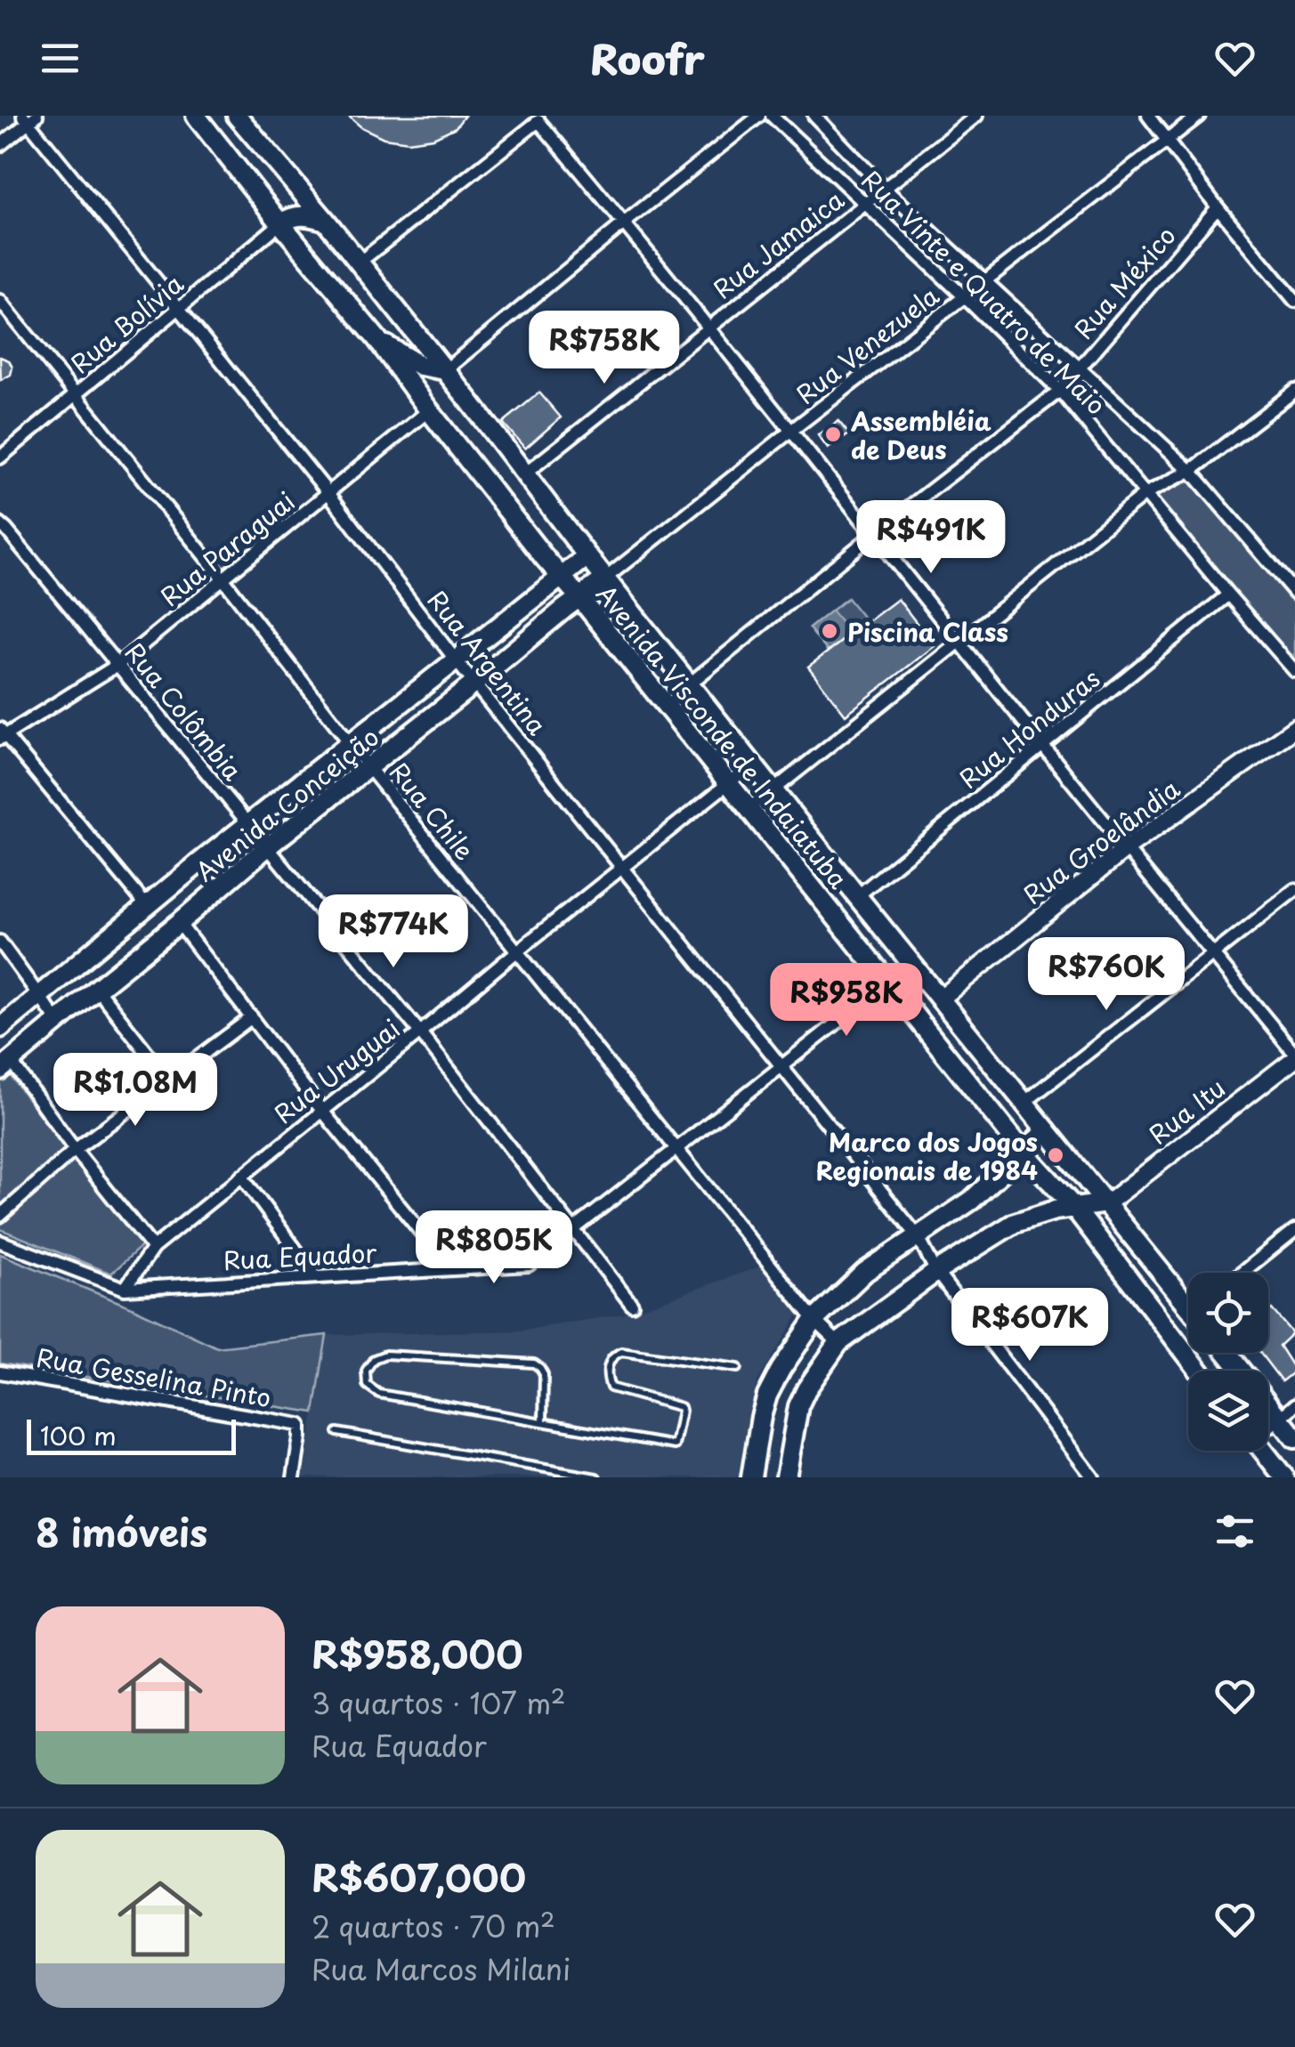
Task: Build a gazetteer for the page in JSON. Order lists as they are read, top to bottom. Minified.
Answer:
{"streets":{"main road":["Avenida Visconde de Indaiatuba","Avenida Conceição"],"street":["Rua Jamaica","Rua México","Rua Vinte e Quatro de Maio","Rua Bolívia","Rua Venezuela","Rua Paraguai","Rua Argentina","Rua Colômbia","Rua Honduras","Rua Chile","Rua Groelândia","Rua Uruguai","Rua Itu","Rua Equador","Rua Gesselina Pinto"]},"crossings":[["Rua Jamaica","Rua Vinte e Quatro de Maio"],["Rua Jamaica","Avenida Visconde de Indaiatuba"],["Rua México","Rua Vinte e Quatro de Maio"],["Rua México","Avenida Visconde de Indaiatuba"],["Rua Vinte e Quatro de Maio","Rua Venezuela"],["Rua Vinte e Quatro de Maio","Rua Honduras"],["Rua Bolívia","Rua Argentina"],["Rua Bolívia","Avenida Visconde de Indaiatuba"],["Rua Bolívia","Rua Chile"],["Rua Venezuela","Avenida Visconde de Indaiatuba"],["Rua Venezuela","Avenida Conceição"],["Rua Paraguai","Rua Argentina"],["Rua Paraguai","Rua Colômbia"],["Rua Paraguai","Avenida Visconde de Indaiatuba"],["Rua Paraguai","Rua Chile"],["Rua Argentina","Avenida Conceição"],["Rua Argentina","Rua Uruguai"],["Rua Argentina","Rua Equador"],["Rua Colômbia","Avenida Conceição"],["Rua Colômbia","Rua Uruguai"],["Rua Colômbia","Rua Equador"],["Rua Honduras","Avenida Visconde de Indaiatuba"],["Avenida Visconde de Indaiatuba","Avenida Conceição"],["Avenida Visconde de Indaiatuba","Rua Groelândia"],["Avenida Visconde de Indaiatuba","Rua Uruguai"],["Avenida Visconde de Indaiatuba","Rua Itu"],["Avenida Visconde de Indaiatuba","Rua Equador"],["Avenida Conceição","Rua Chile"],["Rua Chile","Rua Uruguai"],["Rua Chile","Rua Equador"],["Rua Uruguai","Rua Equador"]],"places":["Assembléia de Deus","Piscina Class","Marco dos Jogos Regionais de 1984"],"scale_bar":"100 m","page":{"header":"Roofr","price":["R$758K","R$491K","R$774K","R$760K","R$958K","R$1.08M","R$805K","R$607K"],"scale":"100 m","heading":"8 imóveis","list":[{"name":"R$958,000","note":"3 quartos · 107 m² · Rua Equador"},{"name":"R$607,000","note":"2 quartos · 70 m² · Rua Marcos Milani"}]}}
